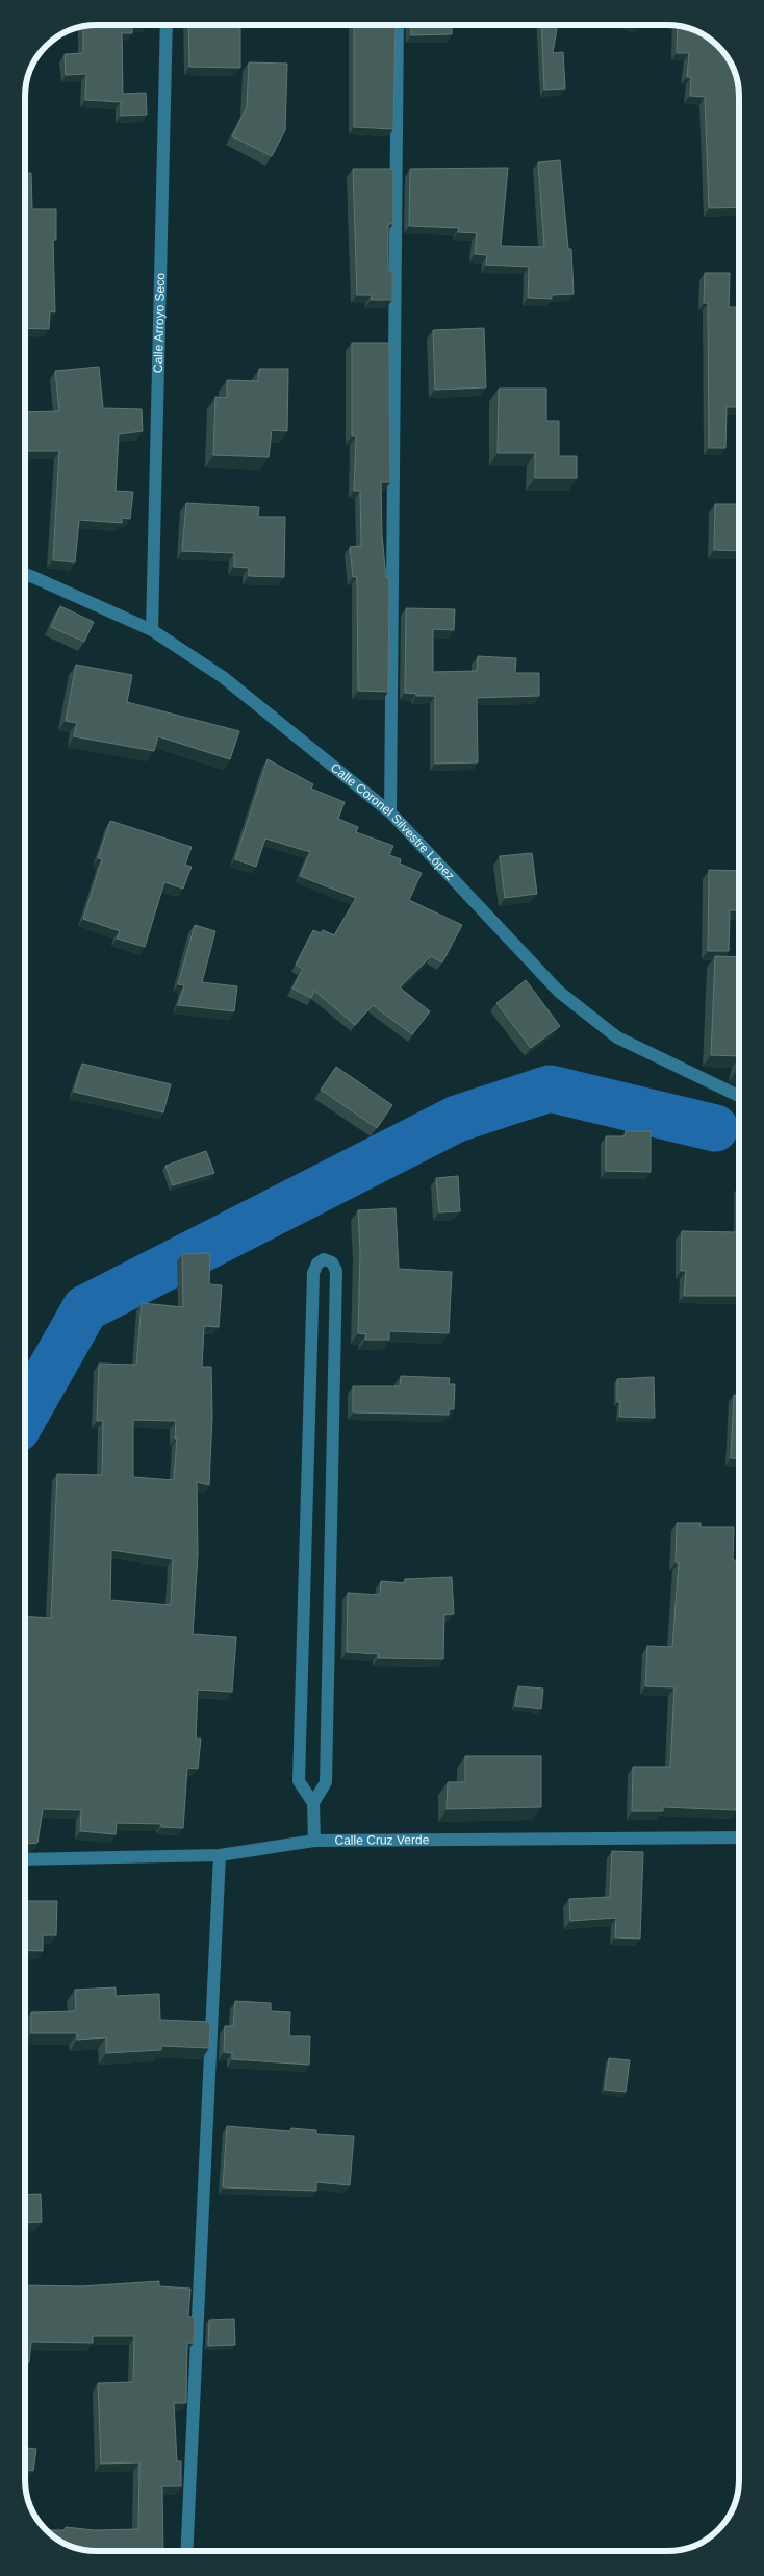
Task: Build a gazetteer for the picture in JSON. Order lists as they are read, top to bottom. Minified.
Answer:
{"streets":{"street":["Calle Arroyo Seco","Calle Coronel Silvestre López","Calle Cruz Verde"]},"crossings":[["Calle Arroyo Seco","Calle Coronel Silvestre López"]]}
